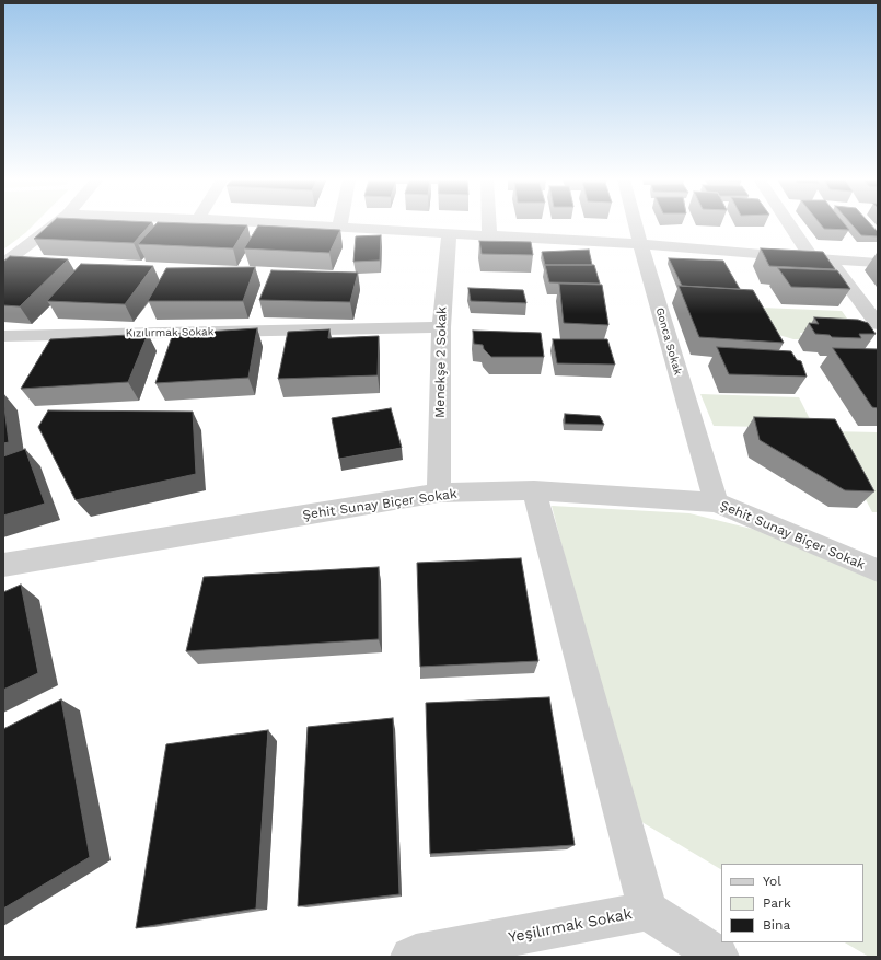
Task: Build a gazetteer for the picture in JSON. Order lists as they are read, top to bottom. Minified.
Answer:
{"streets":{"street":["Kızılırmak Sokak","Gonca Sokak","Menekşe 2 Sokak","Şehit Sunay Biçer Sokak","Yeşilırmak Sokak"]},"crossings":[["Kızılırmak Sokak","Menekşe 2 Sokak"],["Gonca Sokak","Şehit Sunay Biçer Sokak"],["Menekşe 2 Sokak","Şehit Sunay Biçer Sokak"]],"legend":["Yol","Park","Bina"]}
